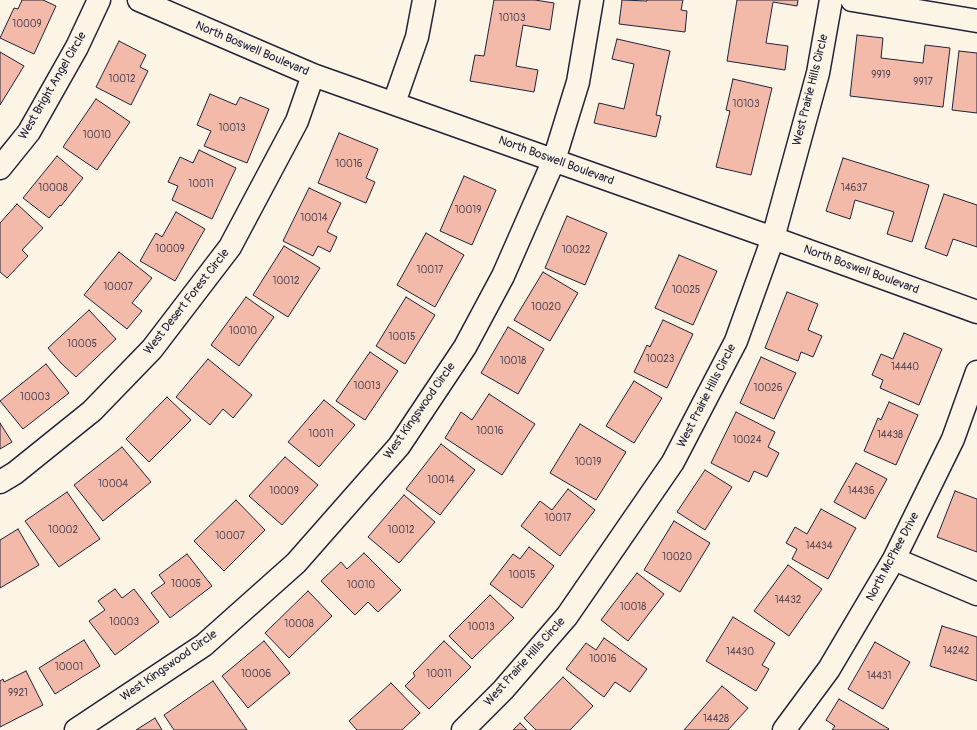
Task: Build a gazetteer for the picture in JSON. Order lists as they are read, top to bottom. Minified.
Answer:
{"streets":{"street":["North Boswell Boulevard","West Bright Angel Circle","West Prairie Hills Circle","West Desert Forest Circle","West Kingswood Circle","North McPhee Drive"]},"crossings":[["North Boswell Boulevard","West Prairie Hills Circle"],["North Boswell Boulevard","West Desert Forest Circle"],["North Boswell Boulevard","West Kingswood Circle"]],"house_numbers":["10103","10009","9919","10012","9917","10103","10013","10010","10016","10011","10008","14637","10019","10014","10009","10022","10017","10012","10007","10025","10020","10010","10015","10005","10023","10018","14440","10013","10026","10003","10016","10011","14438","10024","10019","10014","10004","10009","14436","10017","10002","10012","10007","14434","10020","10015","10005","10010","14432","10018","10003","10008","10013","14242","14430","10016","10001","10006","10011","14431","9921","14428"]}
